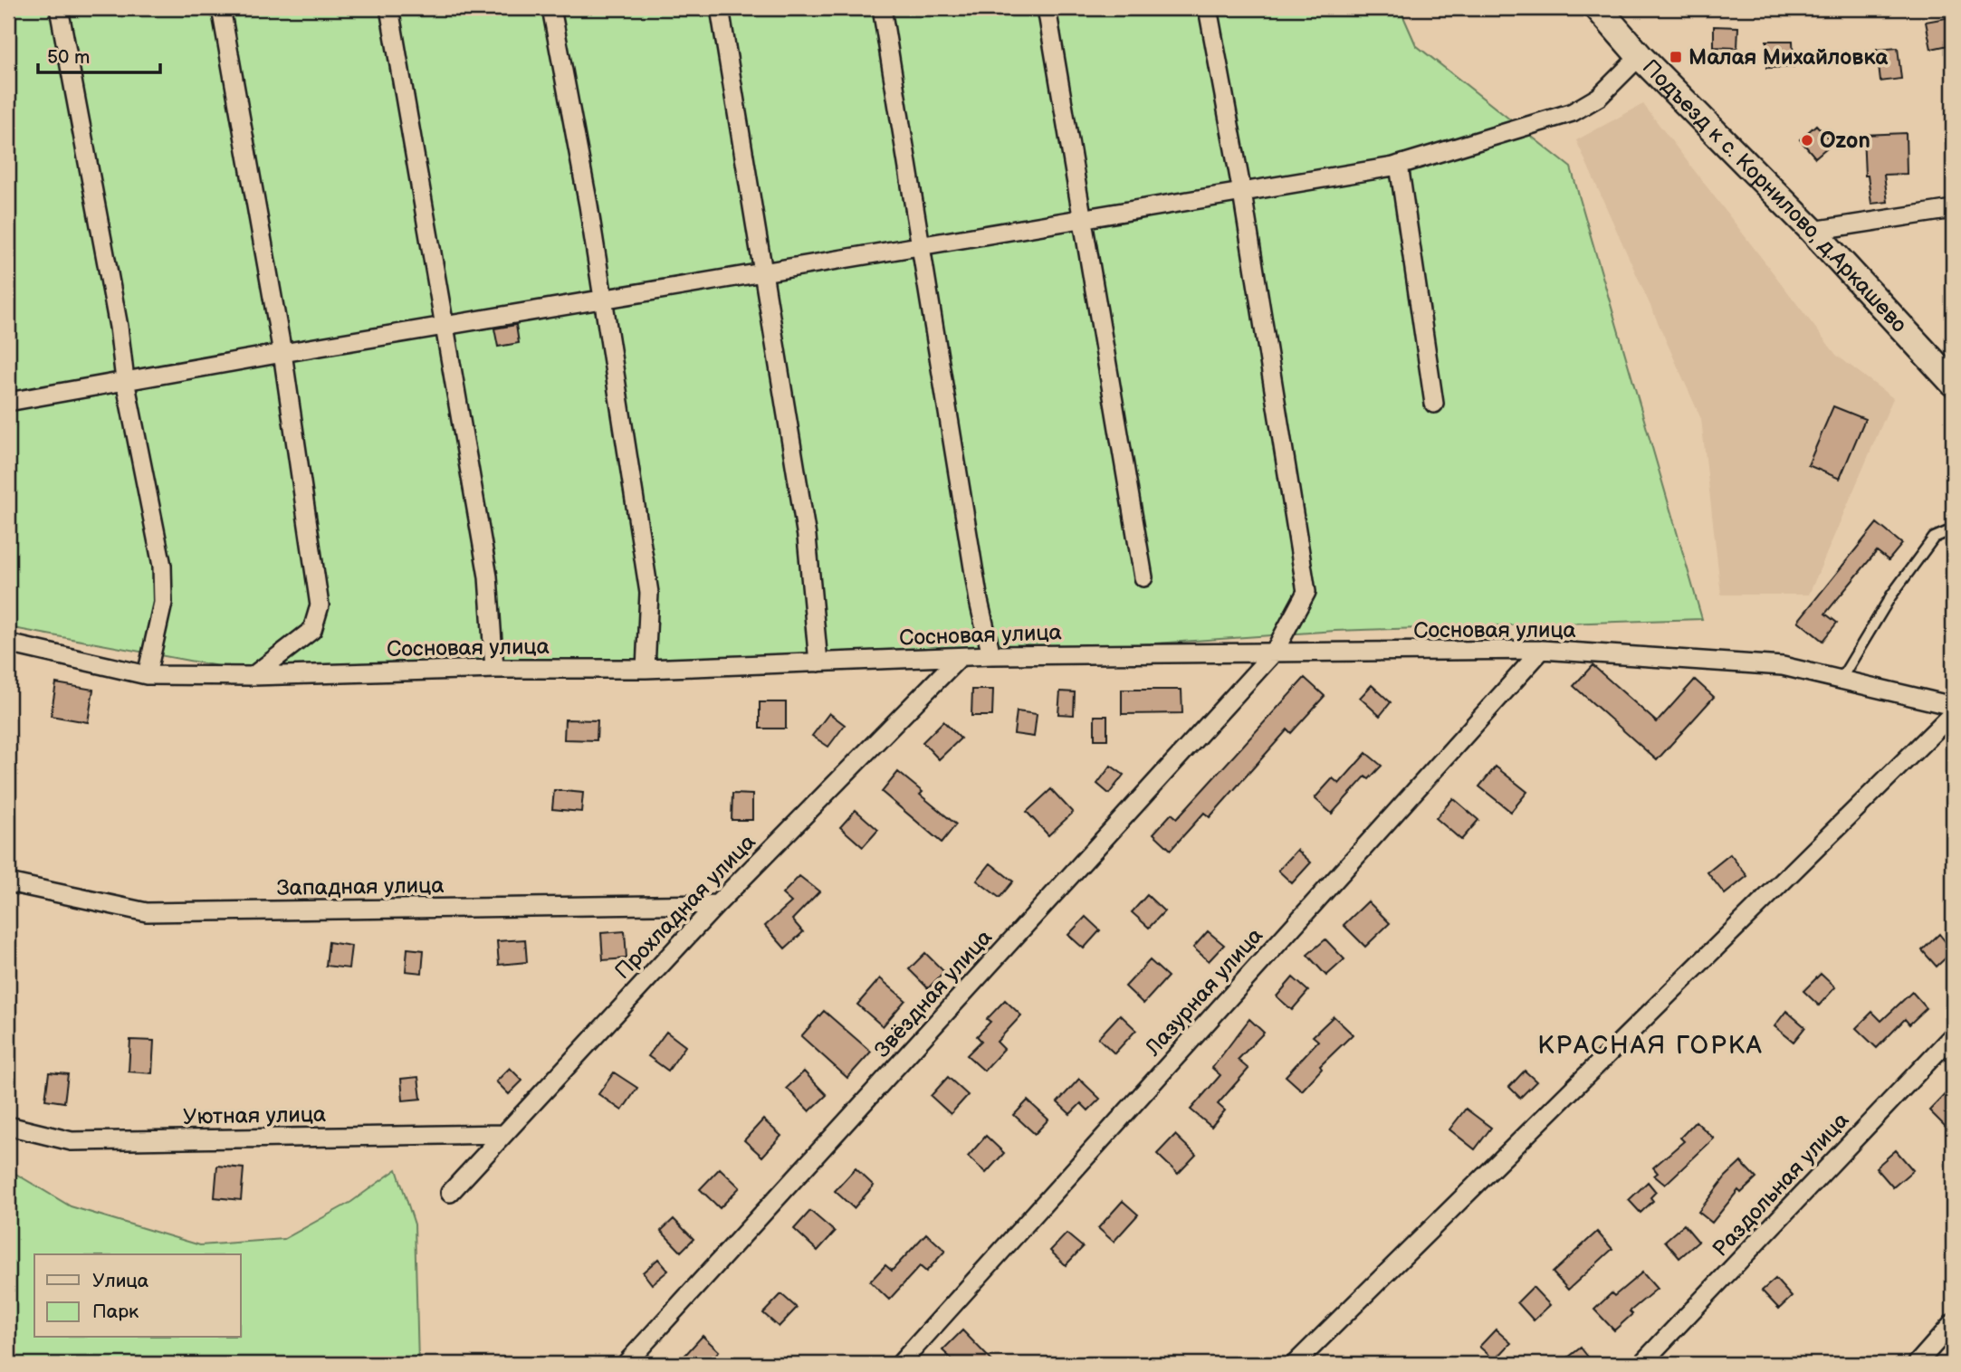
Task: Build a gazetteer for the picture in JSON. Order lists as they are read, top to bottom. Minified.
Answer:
{"streets":{"street":["Подъезд к с. Корнилово, д.Аркашево","Сосновая улица","Западная улица","Прохладная улица","Лазурная улица","Звёздная улица","Уютная улица","Раздольная улица"]},"crossings":[["Сосновая улица","Прохладная улица"],["Сосновая улица","Лазурная улица"],["Сосновая улица","Звёздная улица"],["Западная улица","Прохладная улица"],["Прохладная улица","Уютная улица"]],"districts":["КРАСНАЯ ГОРКА"],"places":{"transit":["Малая Михайловка"],"other":["Ozon"]},"legend":["Улица","Парк"],"scale_bar":"50 m"}
